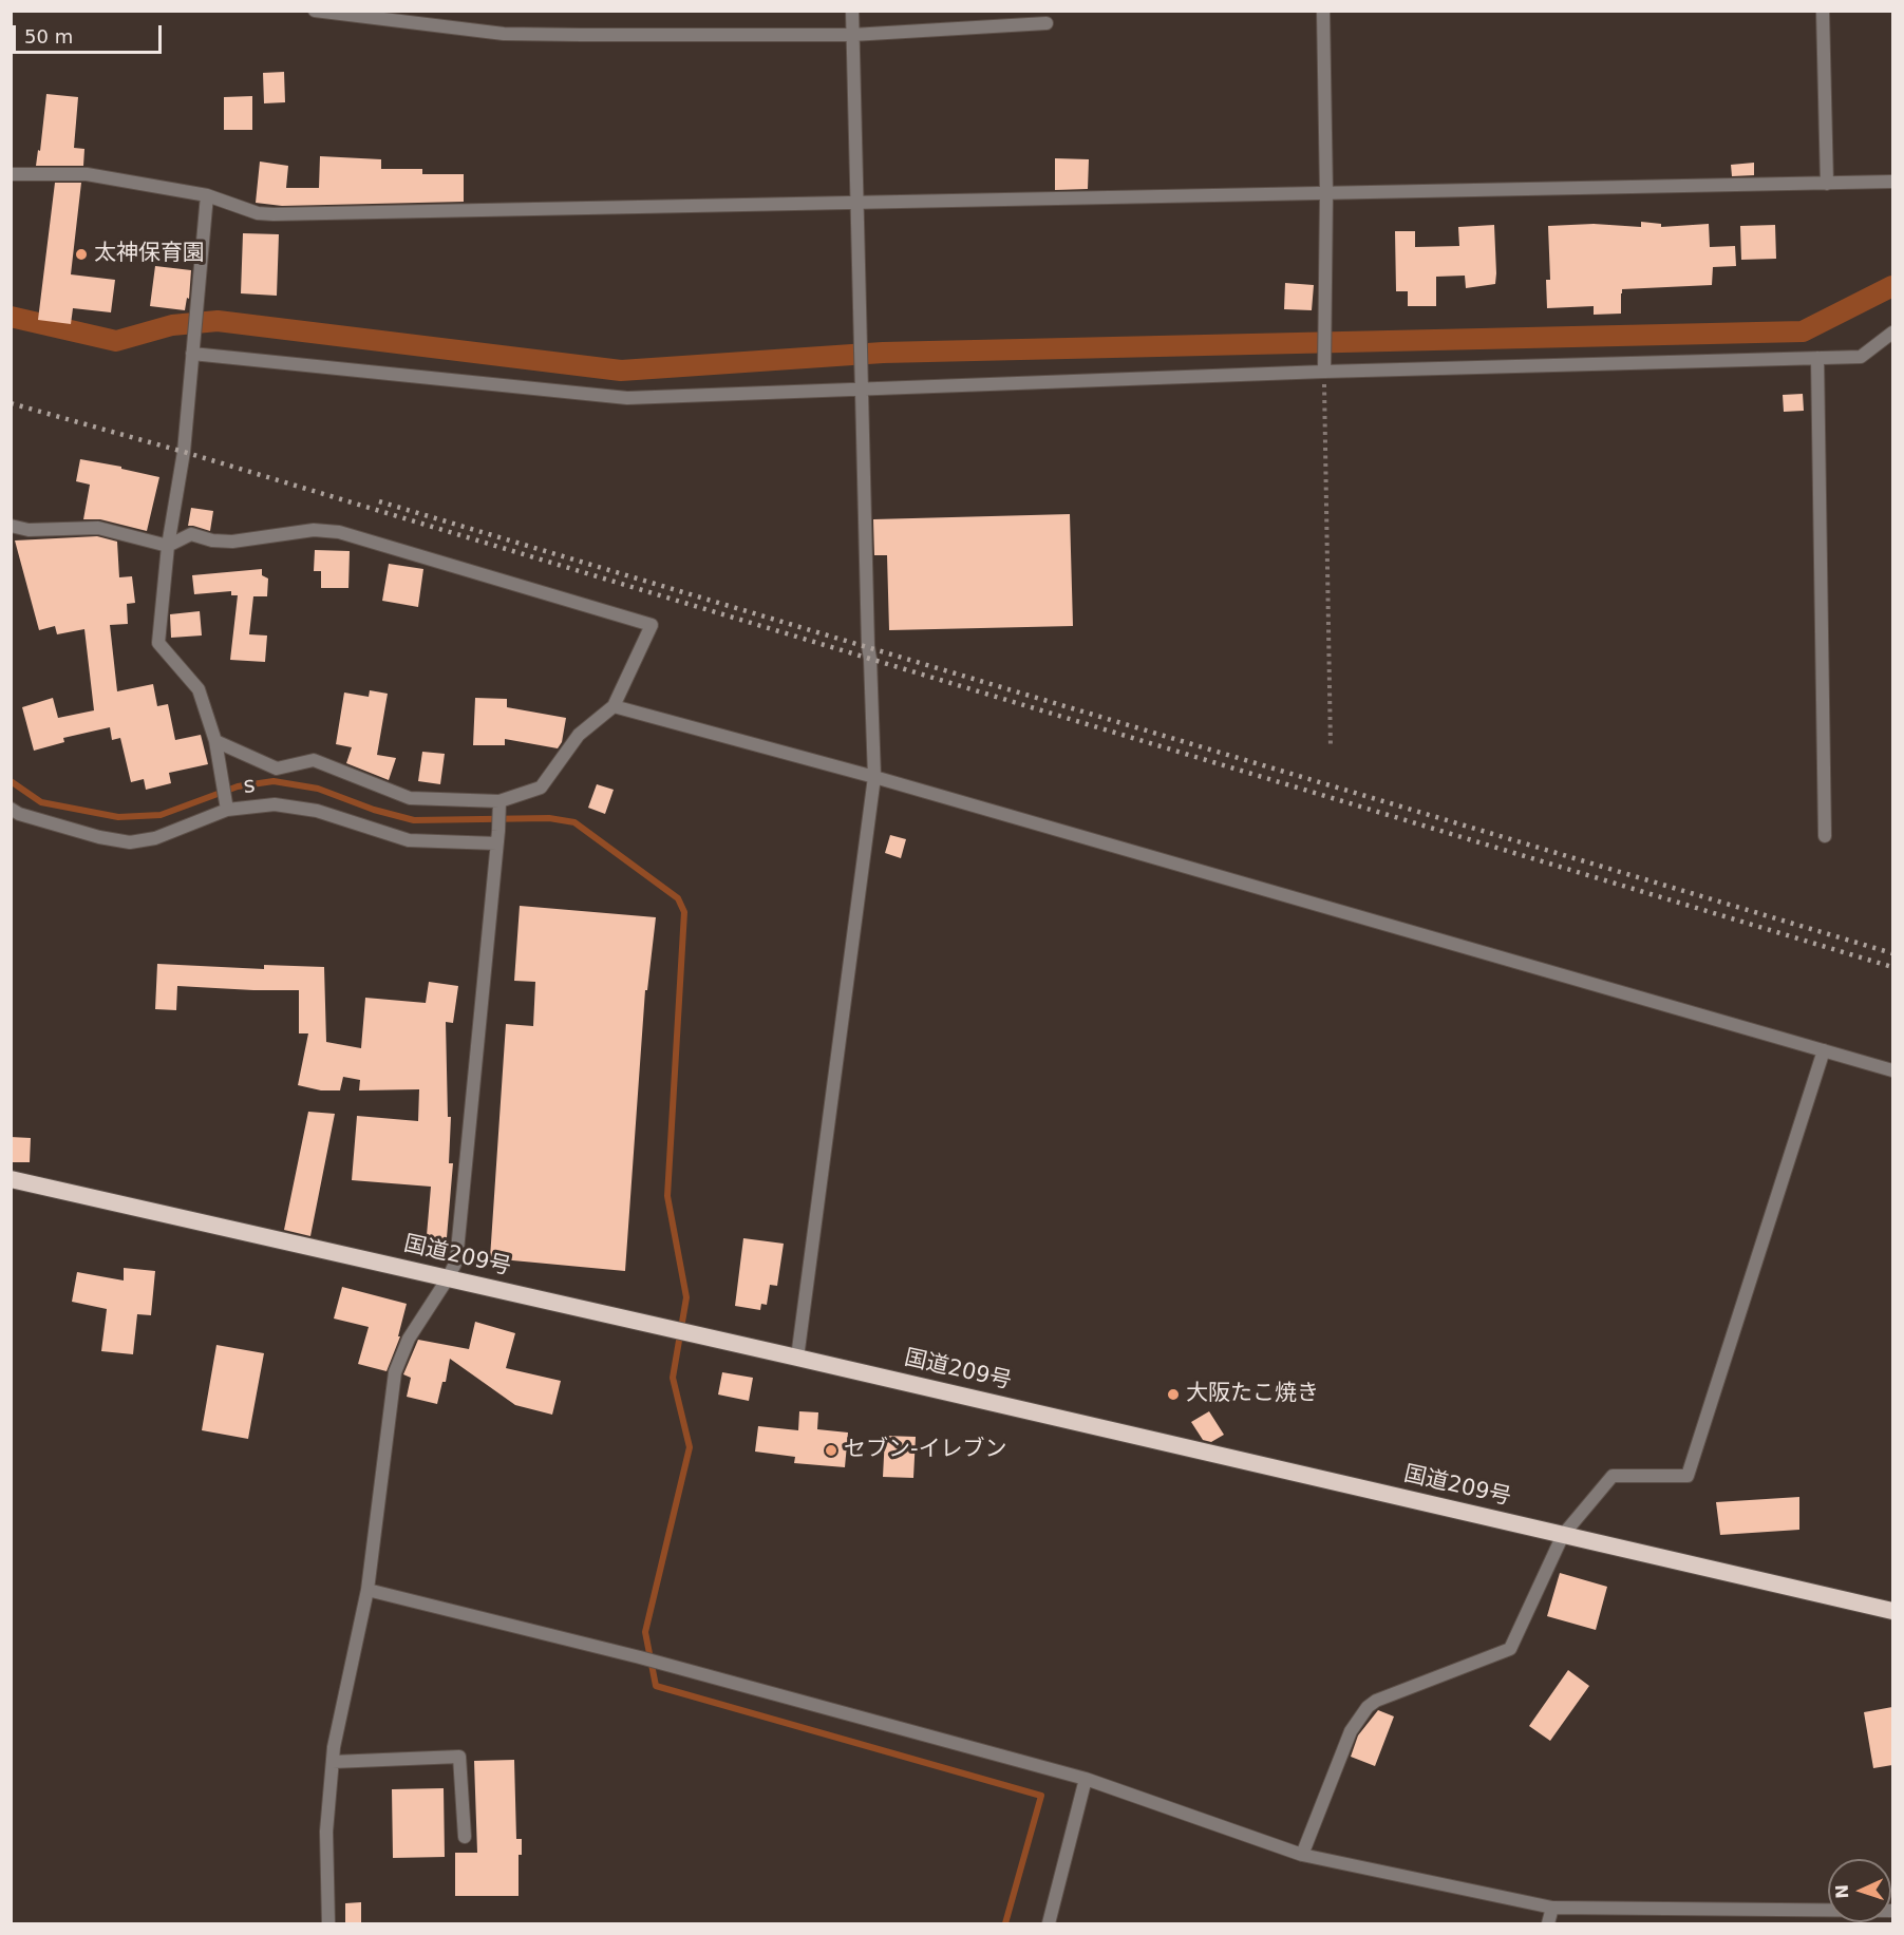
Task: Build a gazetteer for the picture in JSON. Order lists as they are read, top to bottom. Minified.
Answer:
{"streets":{"highway":["国道209号"],"street":["s"]},"places":["太神保育園","大阪たこ焼き","セブン-イレブン"],"scale_bar":"50 m","north":"left"}
